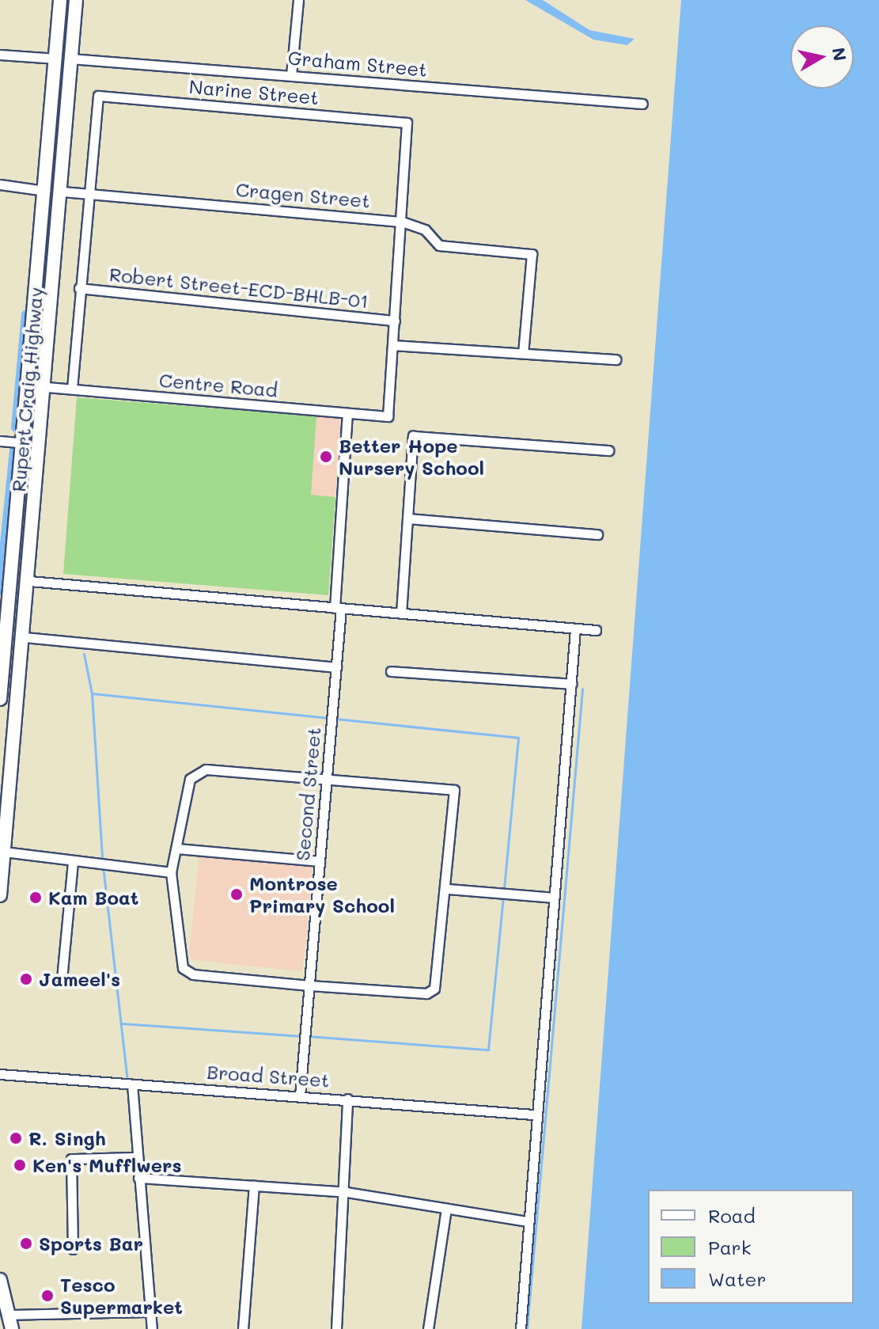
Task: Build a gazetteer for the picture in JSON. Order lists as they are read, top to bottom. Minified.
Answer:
{"streets":{"main road":["Rupert Craig Highway"],"street":["Graham Street","Narine Street","Cragen Street","Robert Street-ECD-BHLB-01","Centre Road","Second Street","Broad Street"]},"crossings":[["Graham Street","Rupert Craig Highway"],["Narine Street","Cragen Street"],["Cragen Street","Rupert Craig Highway"],["Centre Road","Rupert Craig Highway"],["Centre Road","Second Street"],["Second Street","Broad Street"]],"places":["Better Hope Nursery School","Montrose Primary School","Kam Boat","Jameel's","R. Singh","Ken's Mufflwers","Sports Bar","Tesco Supermarket"],"legend":["Road","Park","Water"],"north":"right"}
